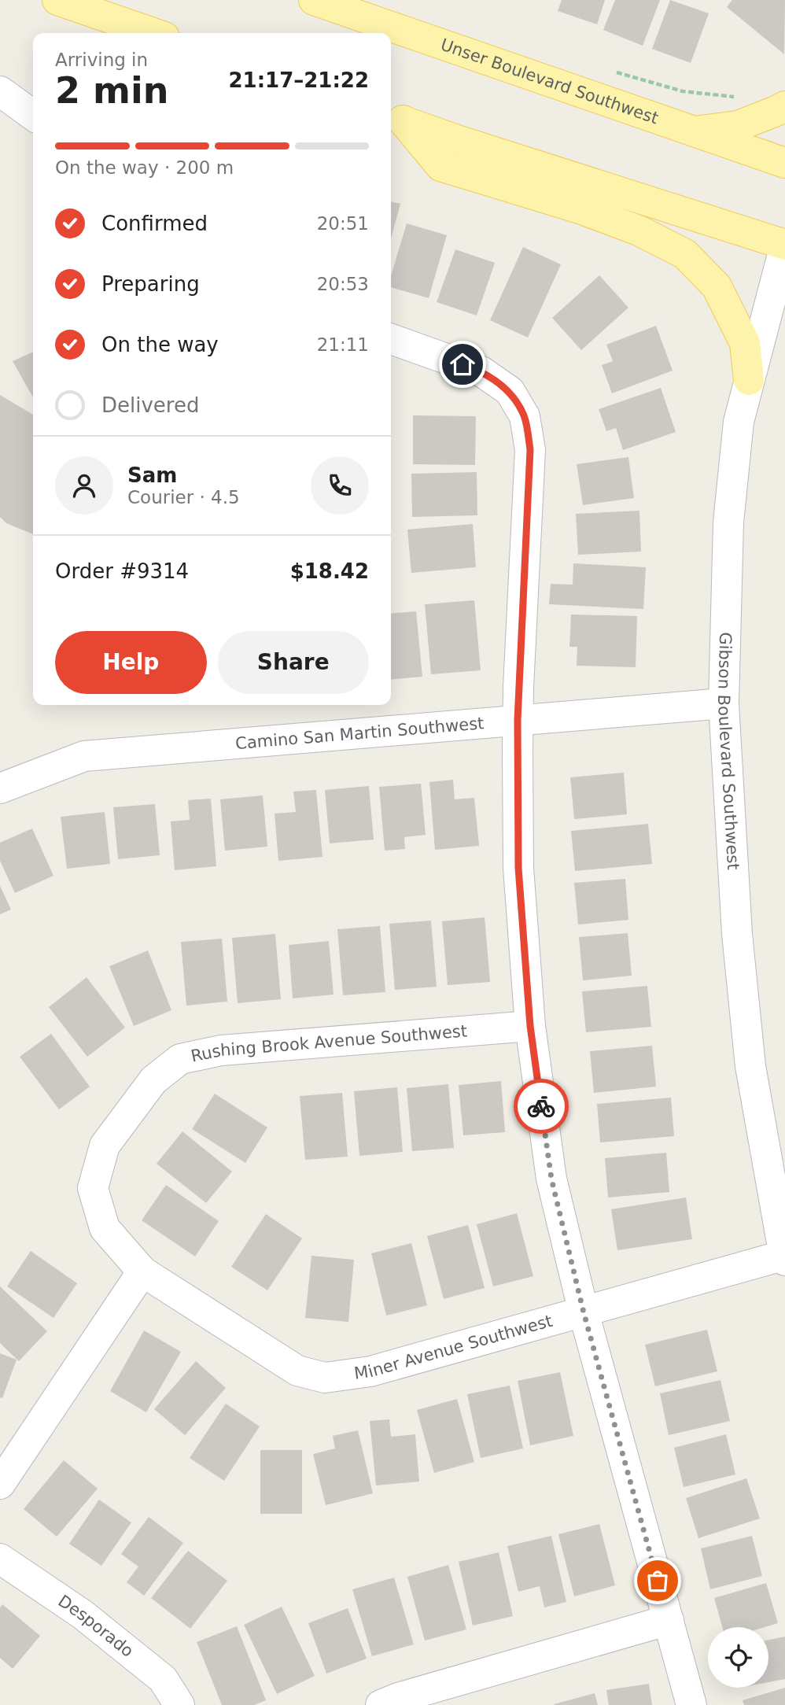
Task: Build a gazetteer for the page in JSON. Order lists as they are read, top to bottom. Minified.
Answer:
{"streets":{"main road":["Unser Boulevard Southwest"],"street":["Camino San Martin Southwest","Gibson Boulevard Southwest","Rushing Brook Avenue Southwest","Miner Avenue Southwest","Desporado"]},"crossings":[["Camino San Martin Southwest","Gibson Boulevard Southwest"],["Gibson Boulevard Southwest","Miner Avenue Southwest"],["Rushing Brook Avenue Southwest","Miner Avenue Southwest"]],"page":{"heading":["2 min","Arriving in","21:17–21:22"],"panel":["Sam","Courier · 4.5","Order #9314","$18.42"],"bar":"On the way · 200 m","list":[["Confirmed","20:51"],["Preparing","20:53"],["On the way","21:11"],"Delivered"],"buttons":["Help","Share"]}}
